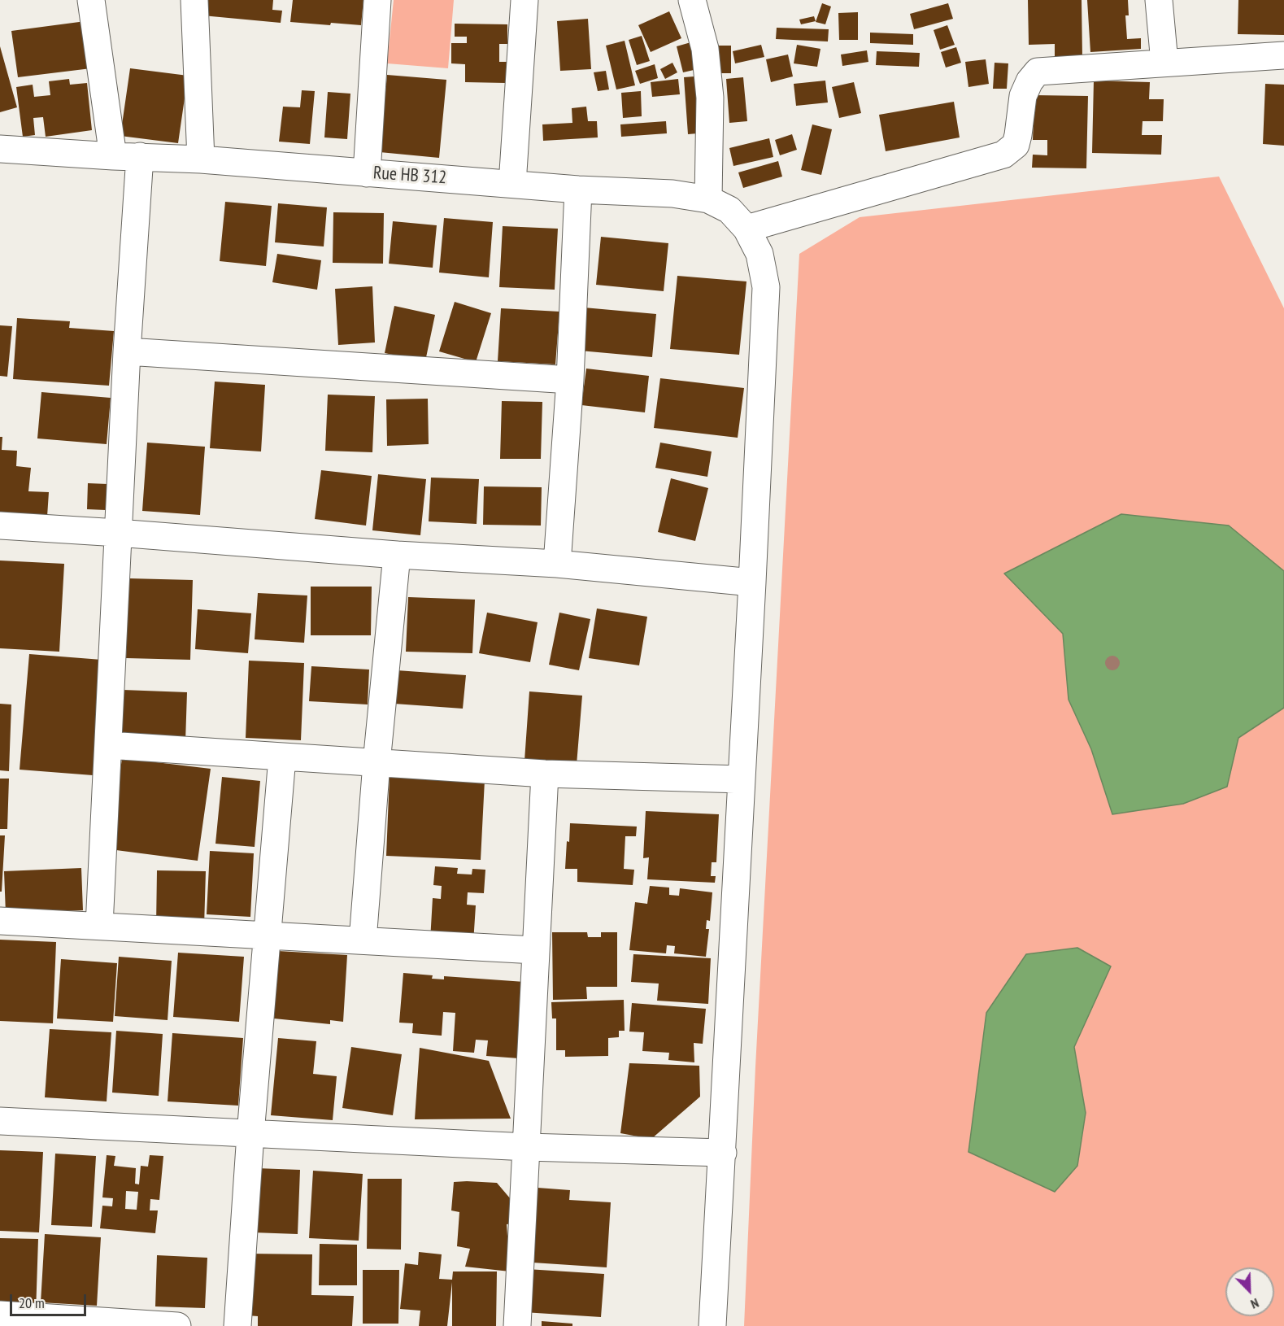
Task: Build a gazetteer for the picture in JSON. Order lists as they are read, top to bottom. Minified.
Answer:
{"streets":{"street":["Rue HB 312"]},"scale_bar":"20 m","north":"bottom right"}
